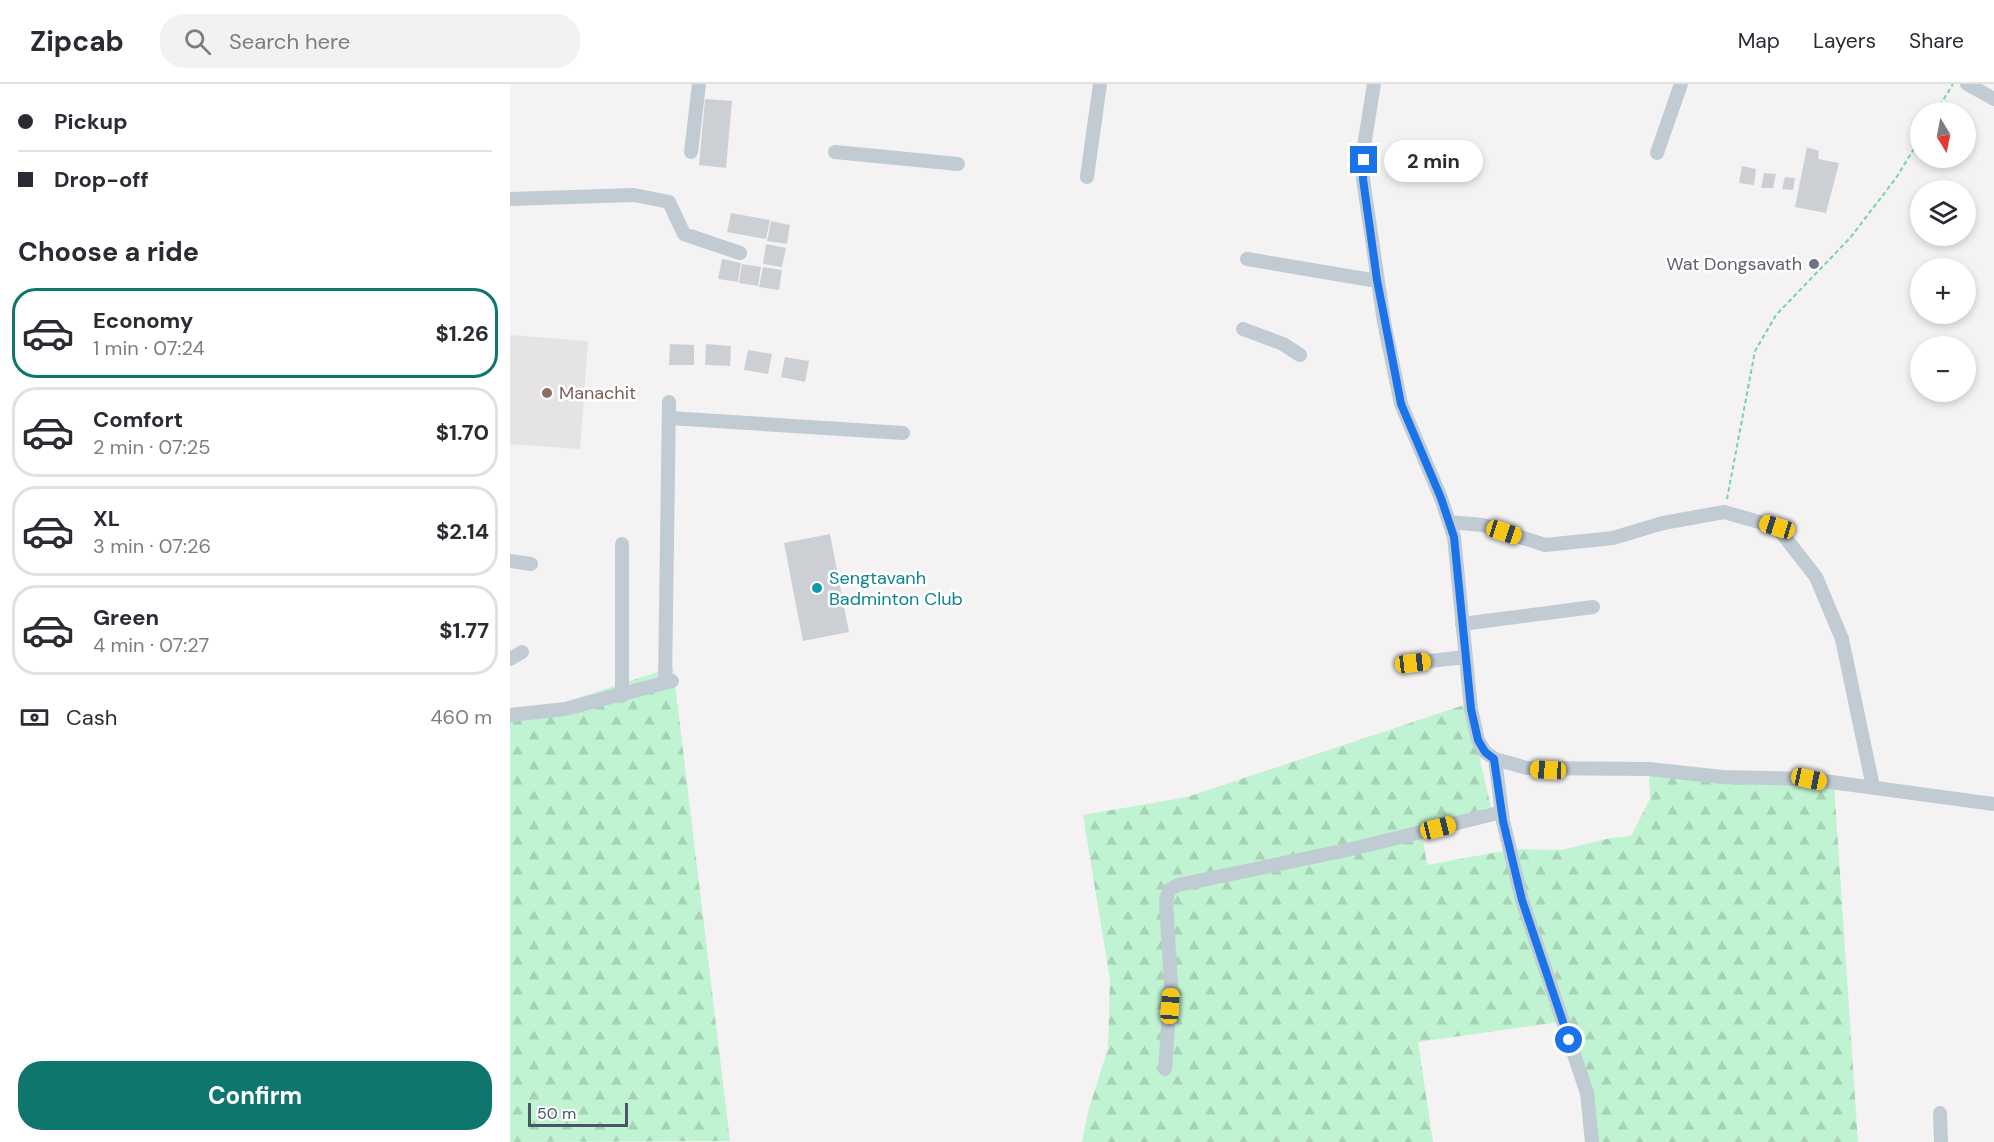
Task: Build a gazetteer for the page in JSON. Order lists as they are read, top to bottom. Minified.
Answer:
{"places":["Wat Dongsavath","Manachit","Sengtavanh Badminton Club"],"scale_bar":"50 m","north":"bottom","page":{"header":"Zipcab","search":"Search here","nav":["Map","Layers","Share"],"banner":["Pickup","Drop-off"],"map_buttons":["+","−"],"bubble":"2 min","heading":"Choose a ride","list":[{"name":"Economy","note":"1 min · 07:24","value":"$1.26"},{"name":"Comfort","note":"2 min · 07:25","value":"$1.70"},{"name":"XL","note":"3 min · 07:26","value":"$2.14"},{"name":"Green","note":"4 min · 07:27","value":"$1.77"}],"pay":["Cash","460 m"],"buttons":"Confirm","scale":"50 m"}}
